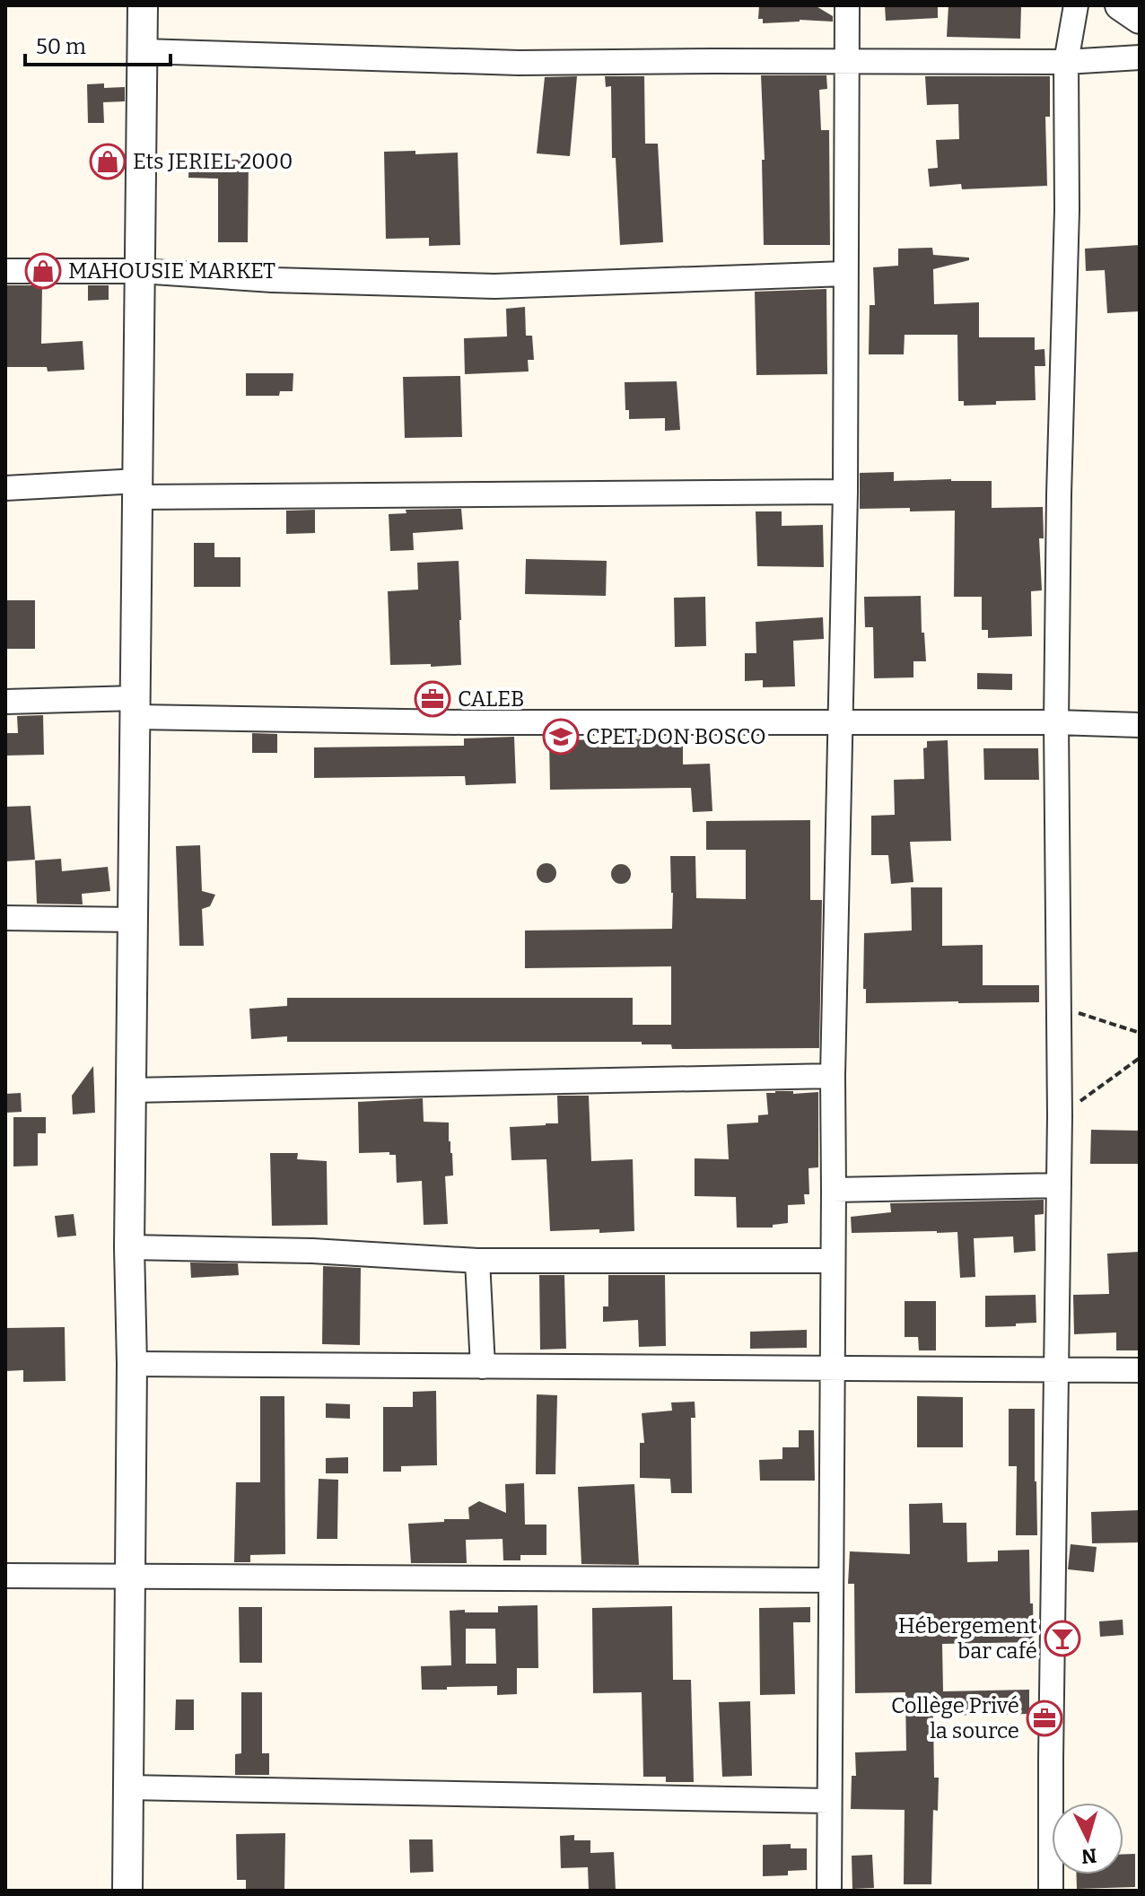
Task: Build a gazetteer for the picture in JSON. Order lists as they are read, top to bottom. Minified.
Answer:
{"places":{"shop":["Ets JERIEL 2000","MAHOUSIE MARKET"],"office":["CALEB","Collège Privé la source"],"school or university":["CPET DON BOSCO"],"bar":["Hébergement bar café"]},"scale_bar":"50 m","north":"bottom"}
